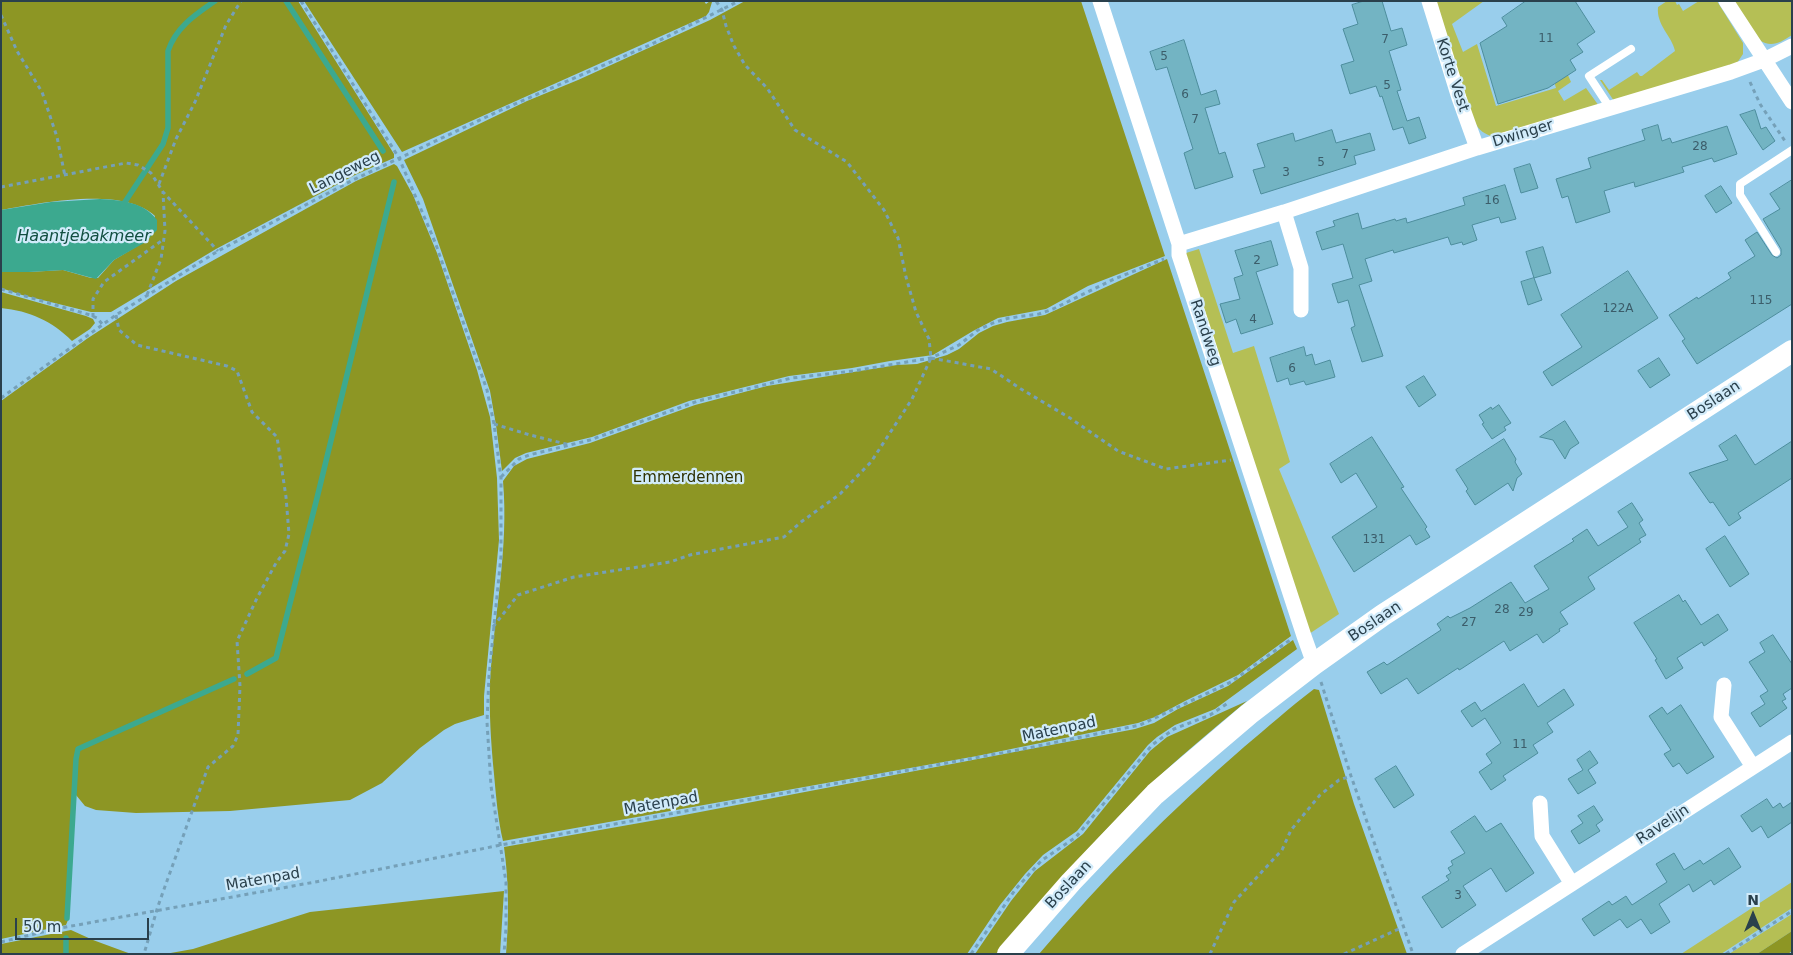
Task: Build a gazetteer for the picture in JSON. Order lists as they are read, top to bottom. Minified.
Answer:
{"streets":{"main road":["Boslaan"],"street":["Korte Vest","Dwinger","Randweg","Ravelijn"],"path":["Langeweg","Matenpad"]},"crossings":[["Korte Vest","Dwinger"],["Dwinger","Randweg"],["Randweg","Boslaan"],["Randweg","Matenpad"]],"water":["Haantjebakmeer"],"parks":["Emmerdennen"],"house_numbers":["11","7","5","5","6","7","28","7","5","3","16","2","115","122A","4","6","131","28","29","27","11","3"],"scale_bar":"50 m","north":"top"}
